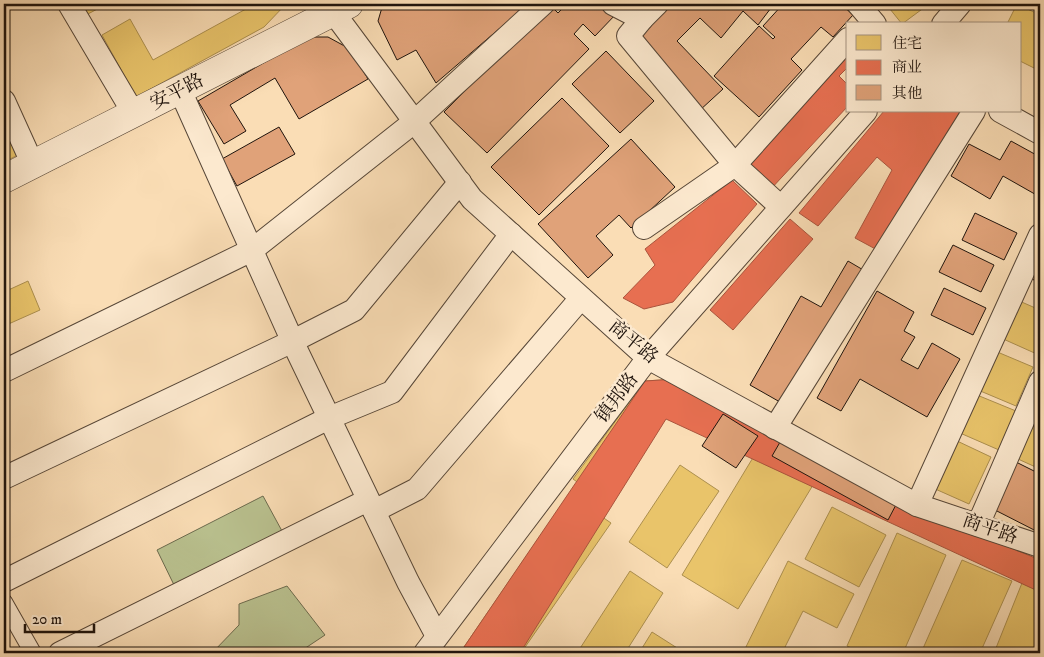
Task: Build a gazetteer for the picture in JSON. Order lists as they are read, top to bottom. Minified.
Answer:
{"streets":{"street":["安平路","商平路","镇邦路"]},"crossings":[["安平路","商平路"],["商平路","镇邦路"]],"legend":["住宅","商业","其他"],"scale_bar":"20 m"}
